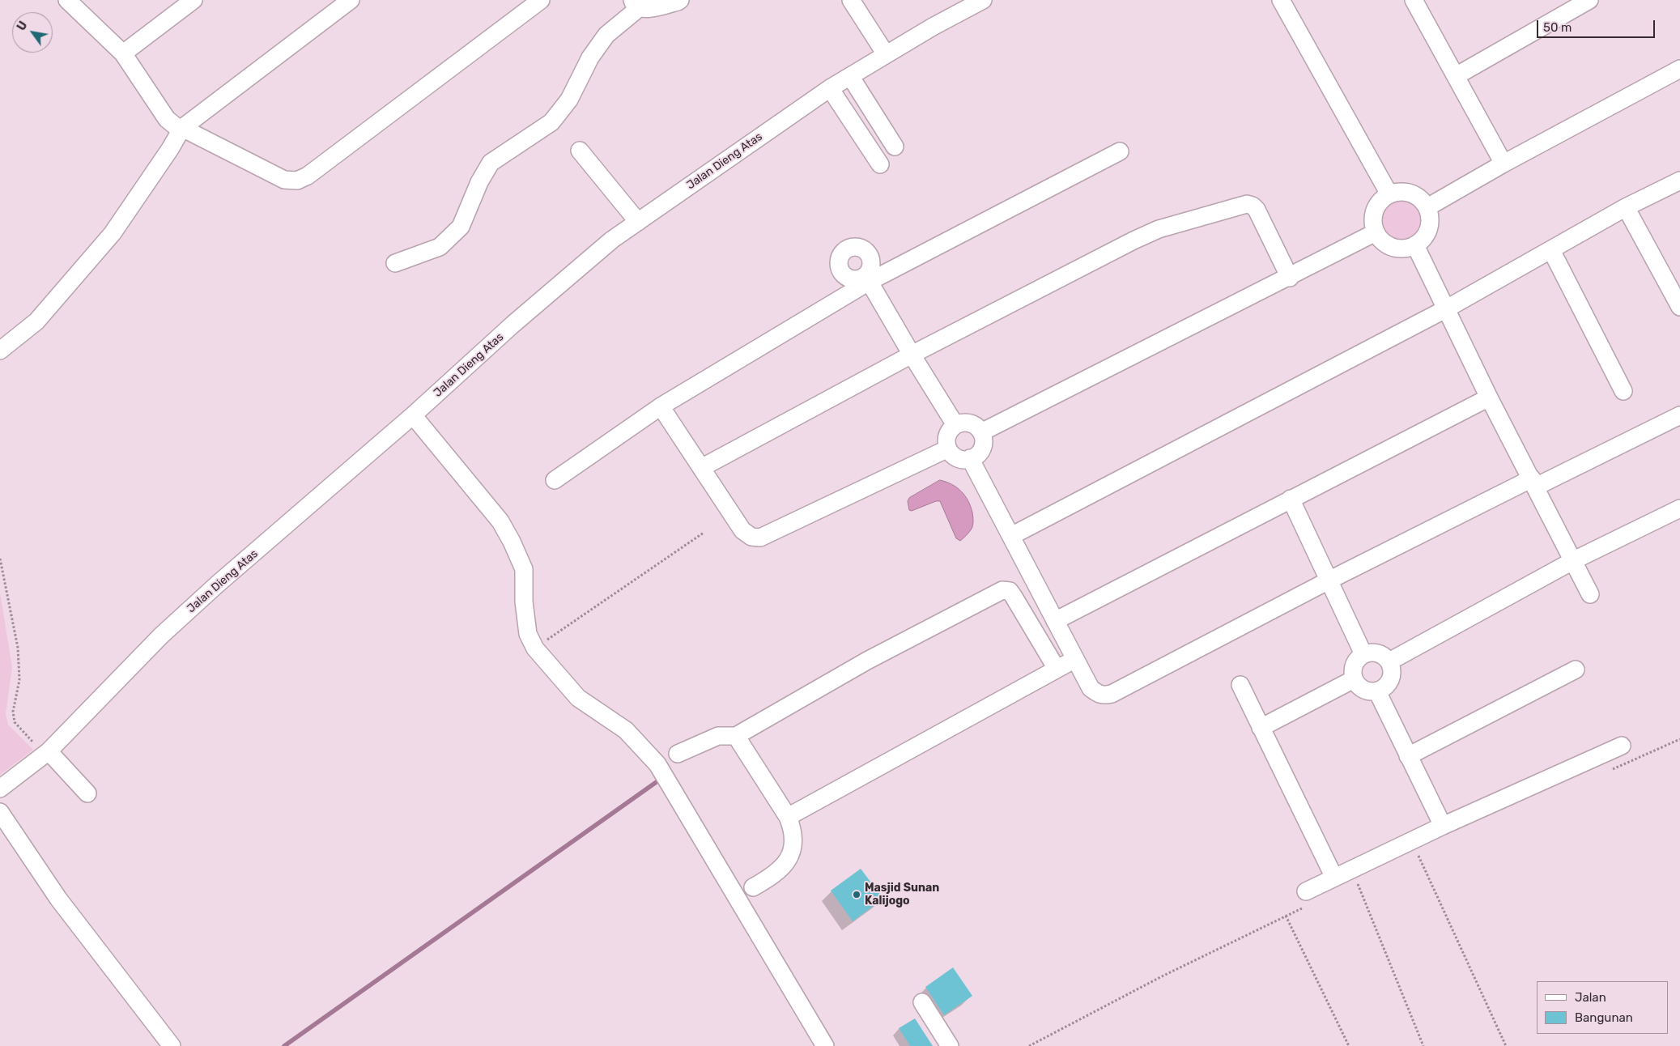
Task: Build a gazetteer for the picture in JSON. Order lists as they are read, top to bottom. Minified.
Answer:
{"streets":{"street":["Jalan Dieng Atas"]},"places":["Masjid Sunan Kalijogo"],"legend":["Jalan","Bangunan"],"scale_bar":"50 m","north":"top left"}
